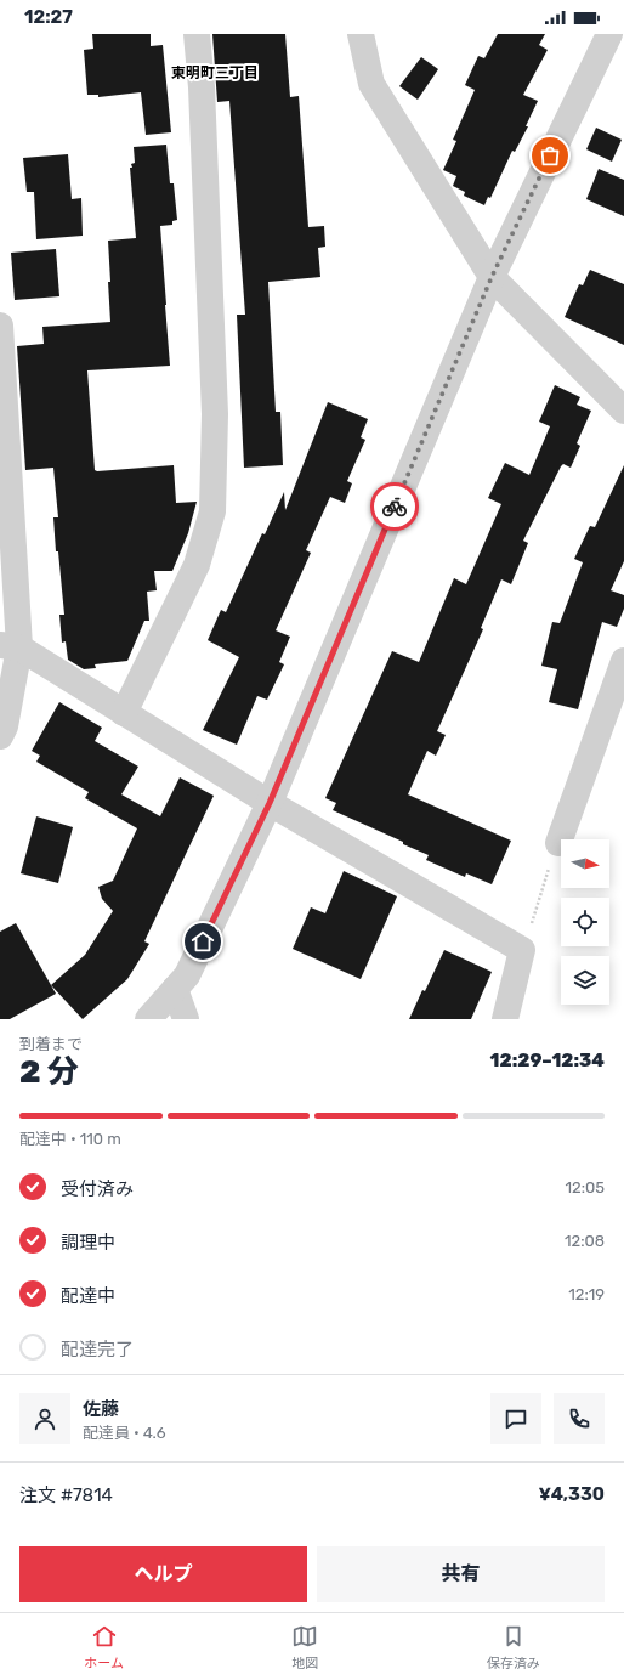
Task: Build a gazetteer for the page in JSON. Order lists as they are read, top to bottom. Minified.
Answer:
{"districts":["東明町三丁目"],"north":"right","page":{"status":"12:27","heading":["2 分","到着まで","12:29–12:34"],"panel":["佐藤","配達員 · 4.6","注文 #7814","¥4,330"],"bar":"配達中 · 110 m","list":[["受付済み","12:05"],["調理中","12:08"],["配達中","12:19"],"配達完了"],"buttons":["ヘルプ","共有"],"tabs":["ホーム","地図","保存済み"]}}
